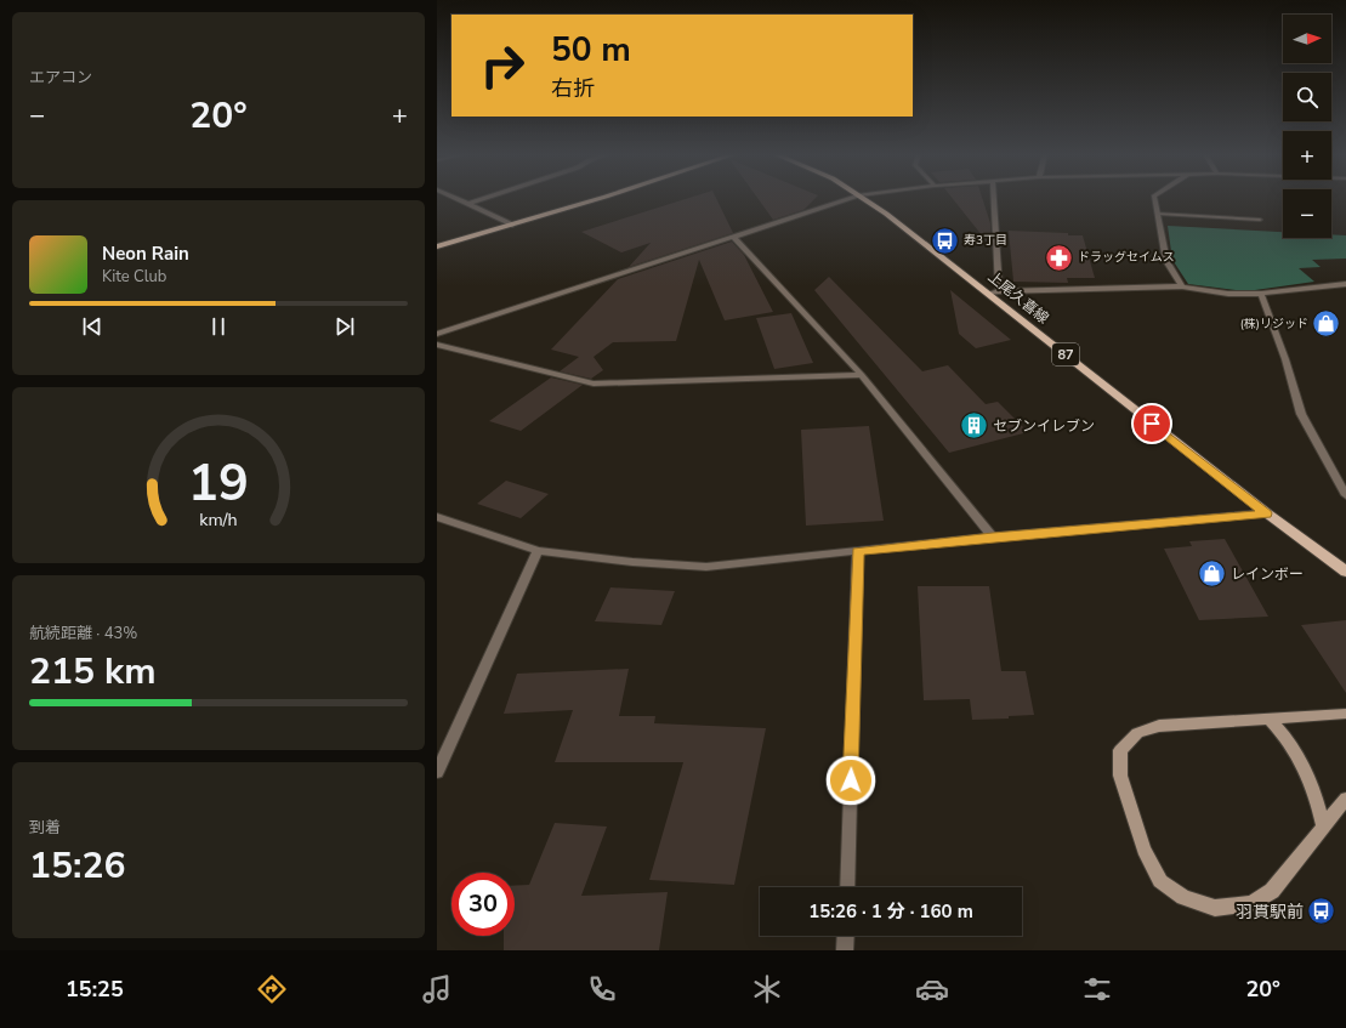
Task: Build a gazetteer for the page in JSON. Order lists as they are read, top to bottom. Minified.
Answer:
{"streets":{"main road":["上尾久喜線","87"]},"places":{"bus stop":["寿3丁目","羽貫駅前"],"pharmacy":["ドラッグセイムス"],"shop":["(株)リジッド","レインボー"],"building":["セブンイレブン"]},"north":"right","page":{"tile":["エアコン",["航続距離 · 43%","215 km"],["到着","15:26"]],"map_buttons":["+","−"],"turn":["50 m","右折"],"heat":["−","20°","+"],"song":["Neon Rain","Kite Club"],"limit":"30","trip":"15:26 · 1 分 · 160 m","tabs":["15:25","20°"],"gauge":["19","km/h"]}}
